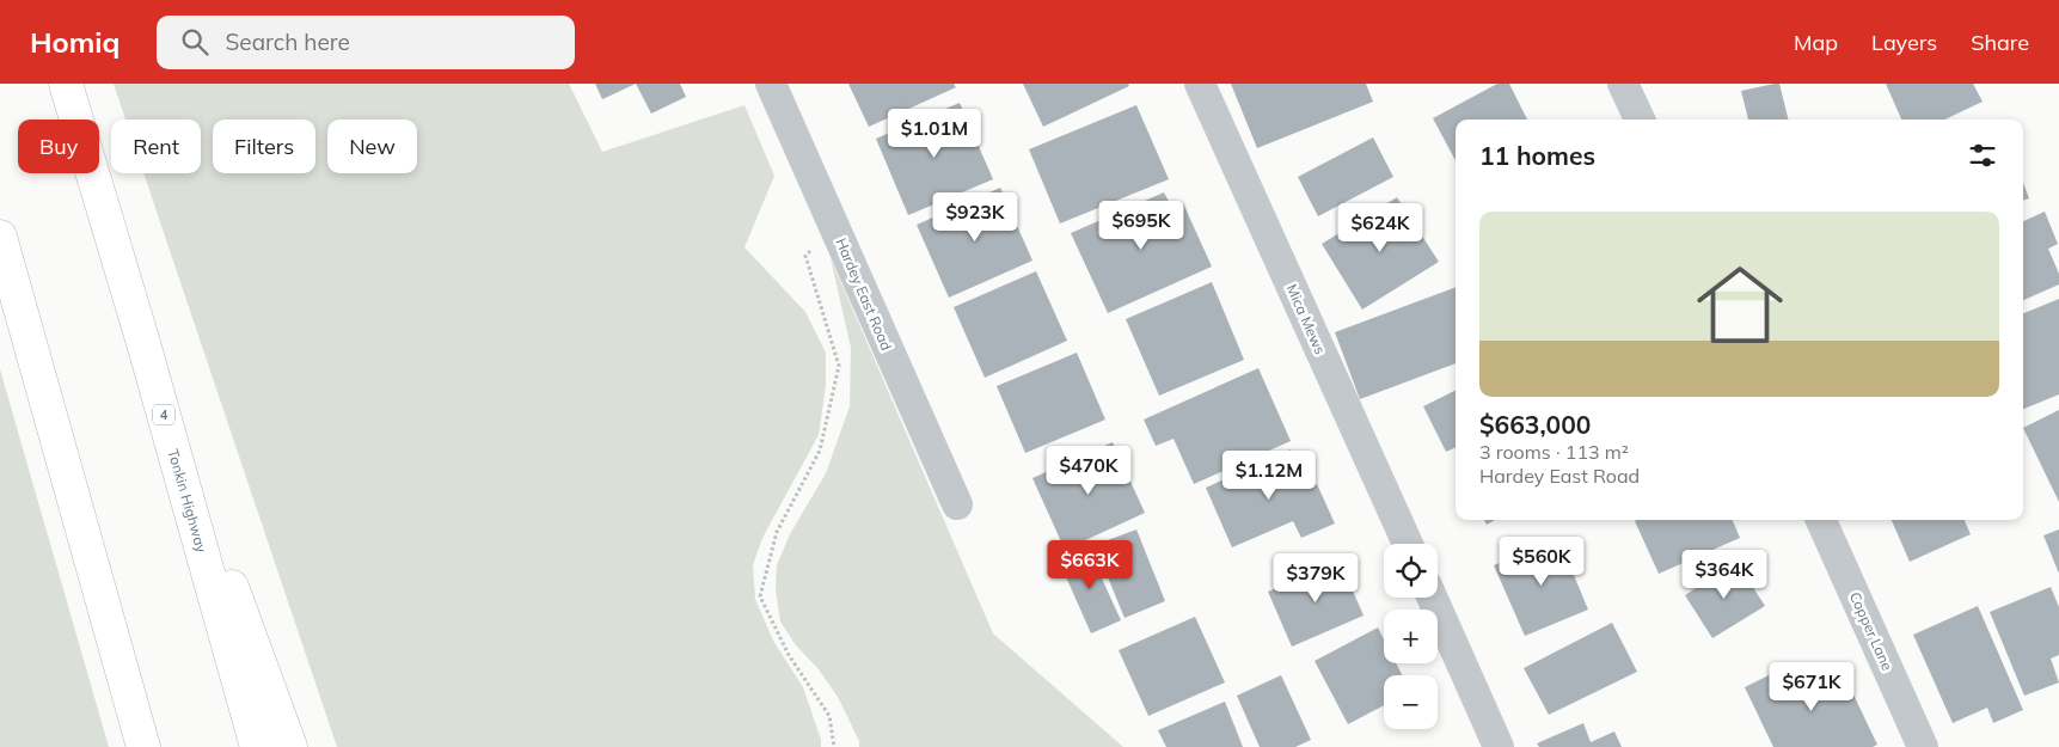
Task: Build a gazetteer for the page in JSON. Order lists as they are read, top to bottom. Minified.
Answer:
{"streets":{"highway":["4","Tonkin Highway"],"street":["Hardey East Road","Mica Mews","Copper Lane"]},"page":{"header":"Homiq","search":"Search here","nav":["Map","Layers","Share"],"price":["$1.01M","$923K","$695K","$624K","$470K","$1.12M","$560K","$663K","$364K","$379K","$671K"],"chip":["Buy","Rent","Filters","New"],"heading":"11 homes","list":[{"name":"$663,000","note":"3 rooms · 113 m² · Hardey East Road"}],"map_buttons":["+","−"]}}
